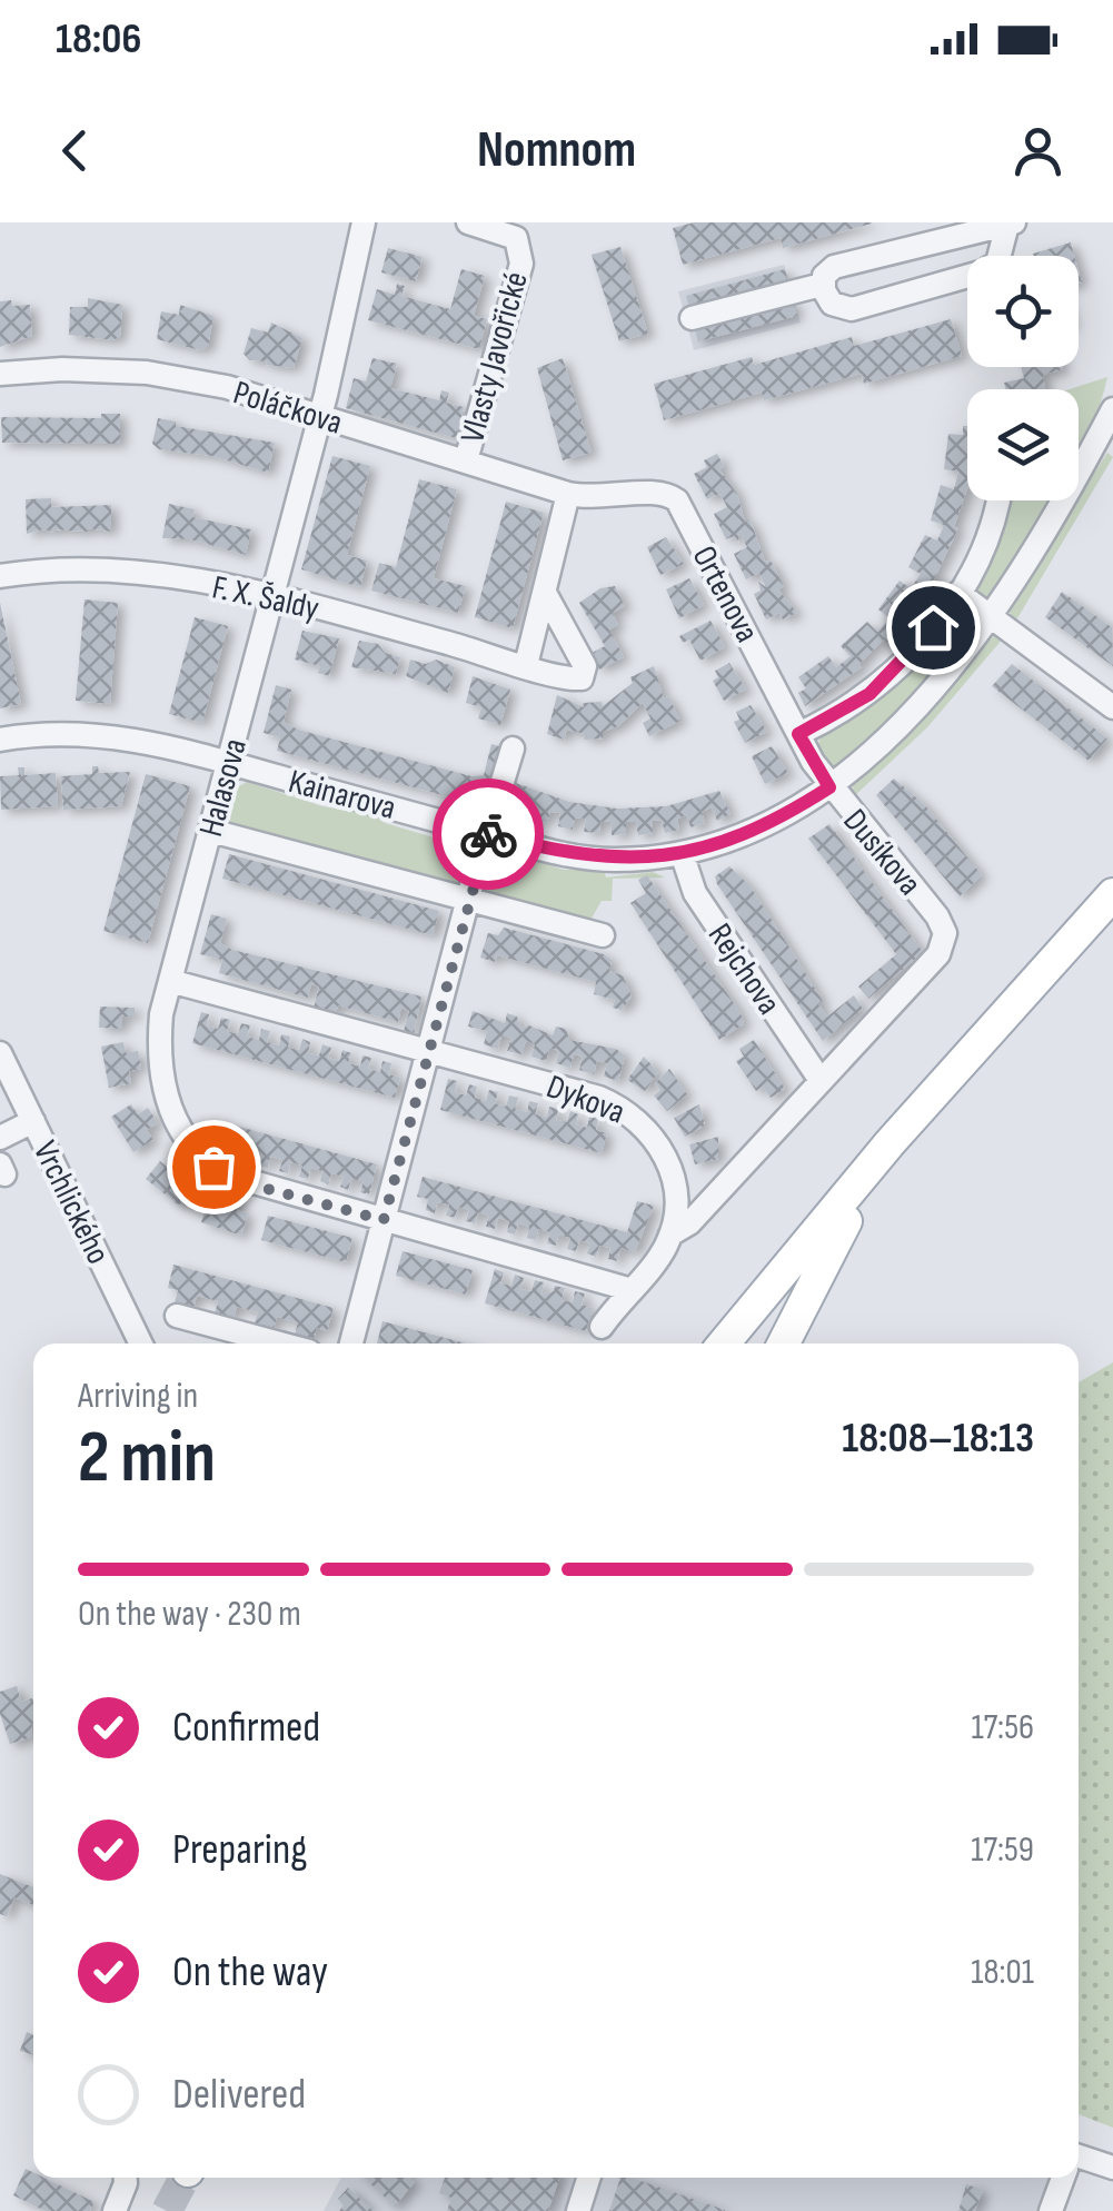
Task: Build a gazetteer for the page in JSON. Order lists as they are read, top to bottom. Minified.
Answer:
{"streets":{"street":["Vlasty Javořické","Poláčkova","Ortenova","F. X. Šaldy","Halasova","Kainarova","Dusíkova","Rejchova","Dykova","Vrchlického"]},"crossings":[["Vlasty Javořické","Poláčkova"],["Poláčkova","Ortenova"],["Poláčkova","Halasova"],["Ortenova","Kainarova"],["Ortenova","Dusíkova"],["F. X. Šaldy","Halasova"],["Halasova","Kainarova"],["Halasova","Dykova"],["Kainarova","Dusíkova"],["Kainarova","Rejchova"],["Dusíkova","Rejchova"]],"page":{"status":"18:06","header":"Nomnom","heading":["2 min","Arriving in","18:08–18:13"],"bar":"On the way · 230 m","list":[["Confirmed","17:56"],["Preparing","17:59"],["On the way","18:01"],"Delivered"]}}
